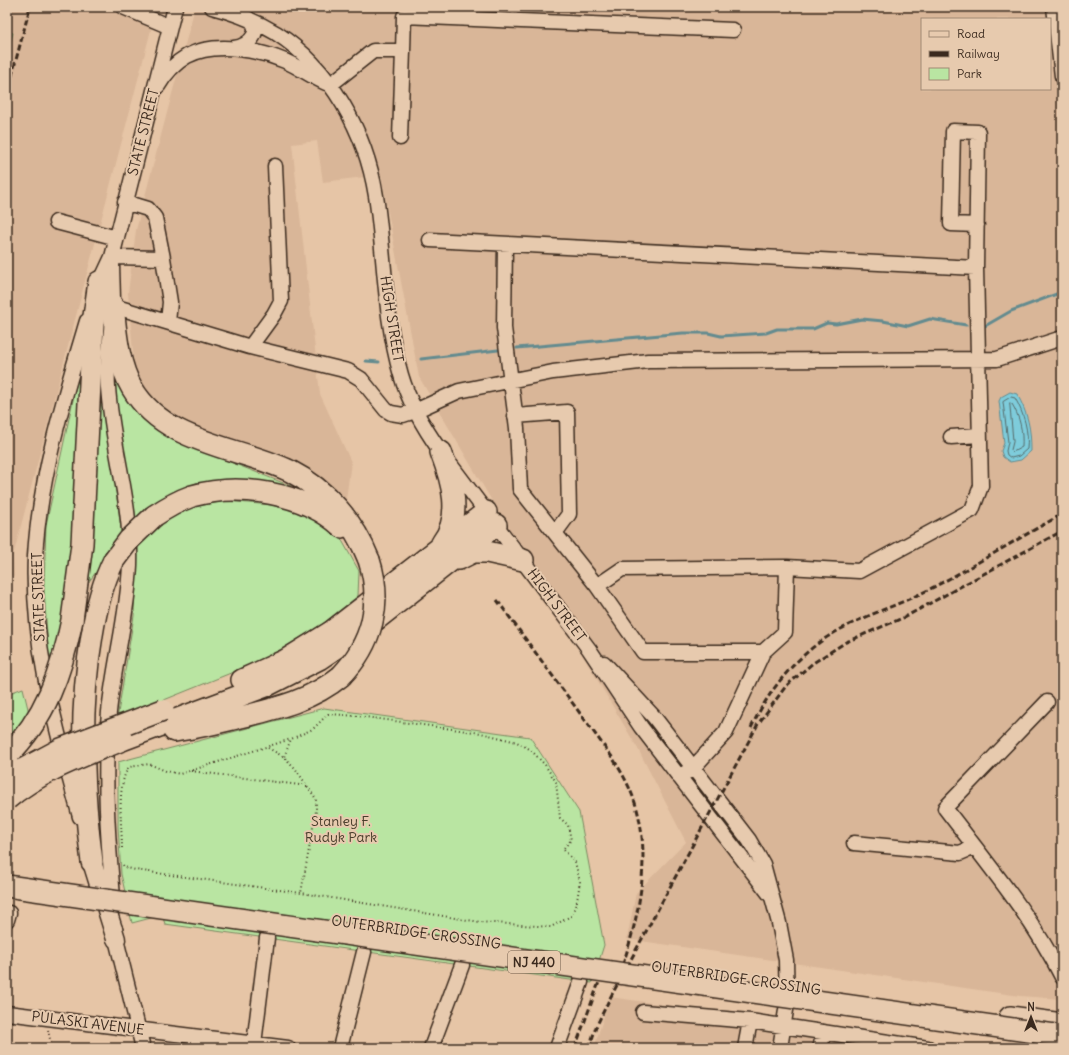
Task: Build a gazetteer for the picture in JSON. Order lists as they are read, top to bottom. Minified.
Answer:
{"streets":{"highway":["OUTERBRIDGE CROSSING","NJ 440"],"main road":["STATE STREET"],"street":["HIGH STREET","PULASKI AVENUE"]},"crossings":[["STATE STREET","PULASKI AVENUE"]],"parks":["Stanley F. Rudyk Park"],"legend":["Road","Railway","Park"],"north":"top"}
